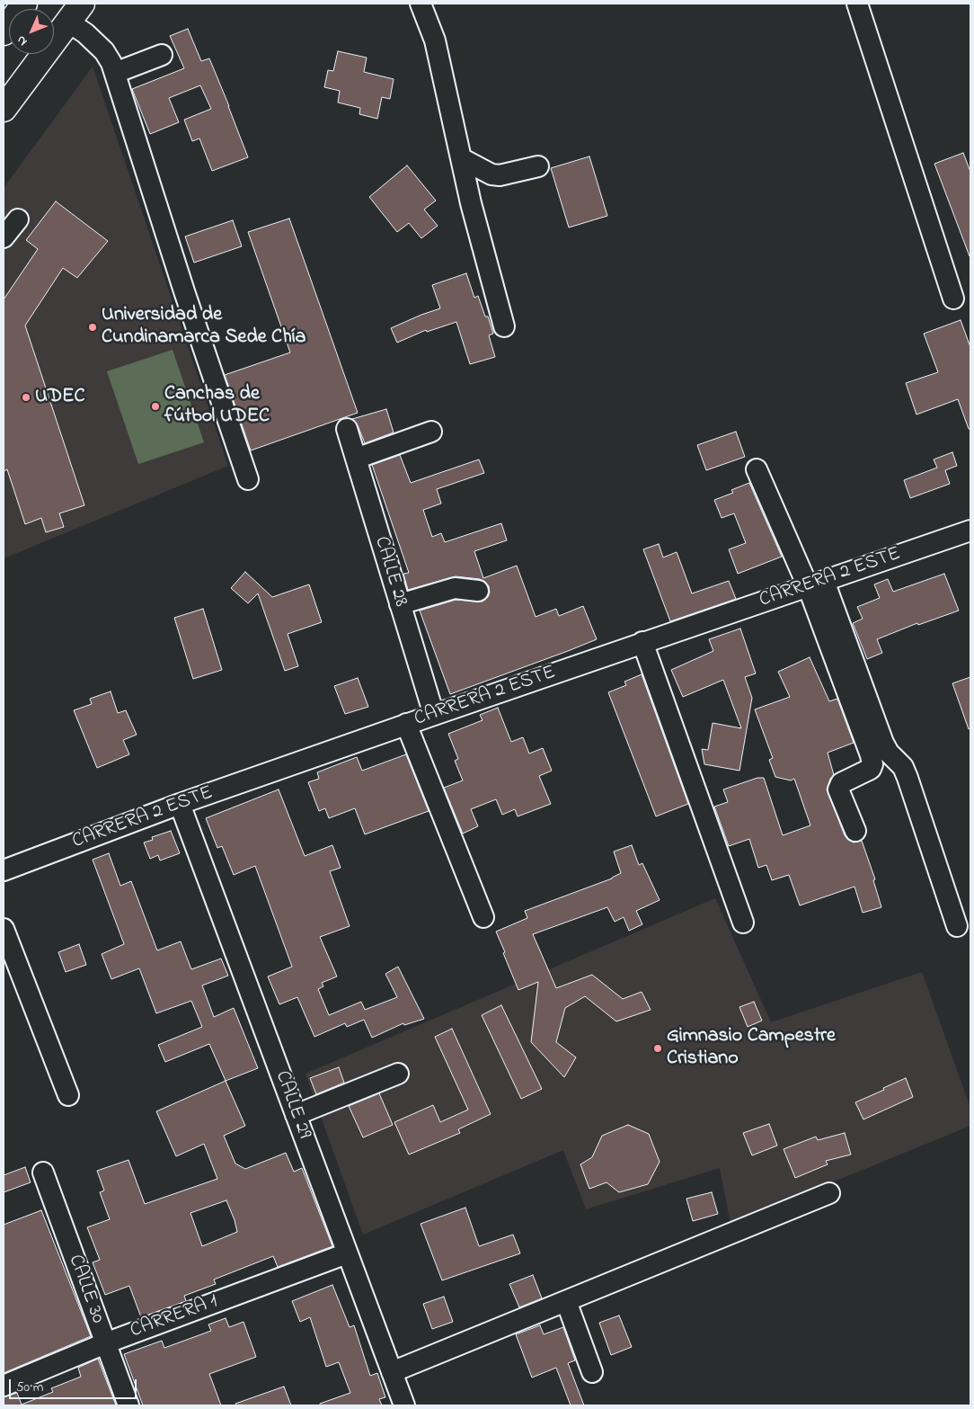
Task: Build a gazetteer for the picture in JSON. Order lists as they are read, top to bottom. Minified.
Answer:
{"streets":{"street":["CALLE 28","CARRERA 2 ESTE","CALLE 29","CALLE 30","CARRERA 1"]},"crossings":[["CALLE 28","CARRERA 2 ESTE"],["CARRERA 2 ESTE","CALLE 29"],["CALLE 29","CARRERA 1"],["CALLE 30","CARRERA 1"]],"places":["Universidad de Cundinamarca Sede Chía","UDEC","Canchas de fútbol UDEC","Gimnasio Campestre Cristiano"],"scale_bar":"50 m","north":"bottom left"}
